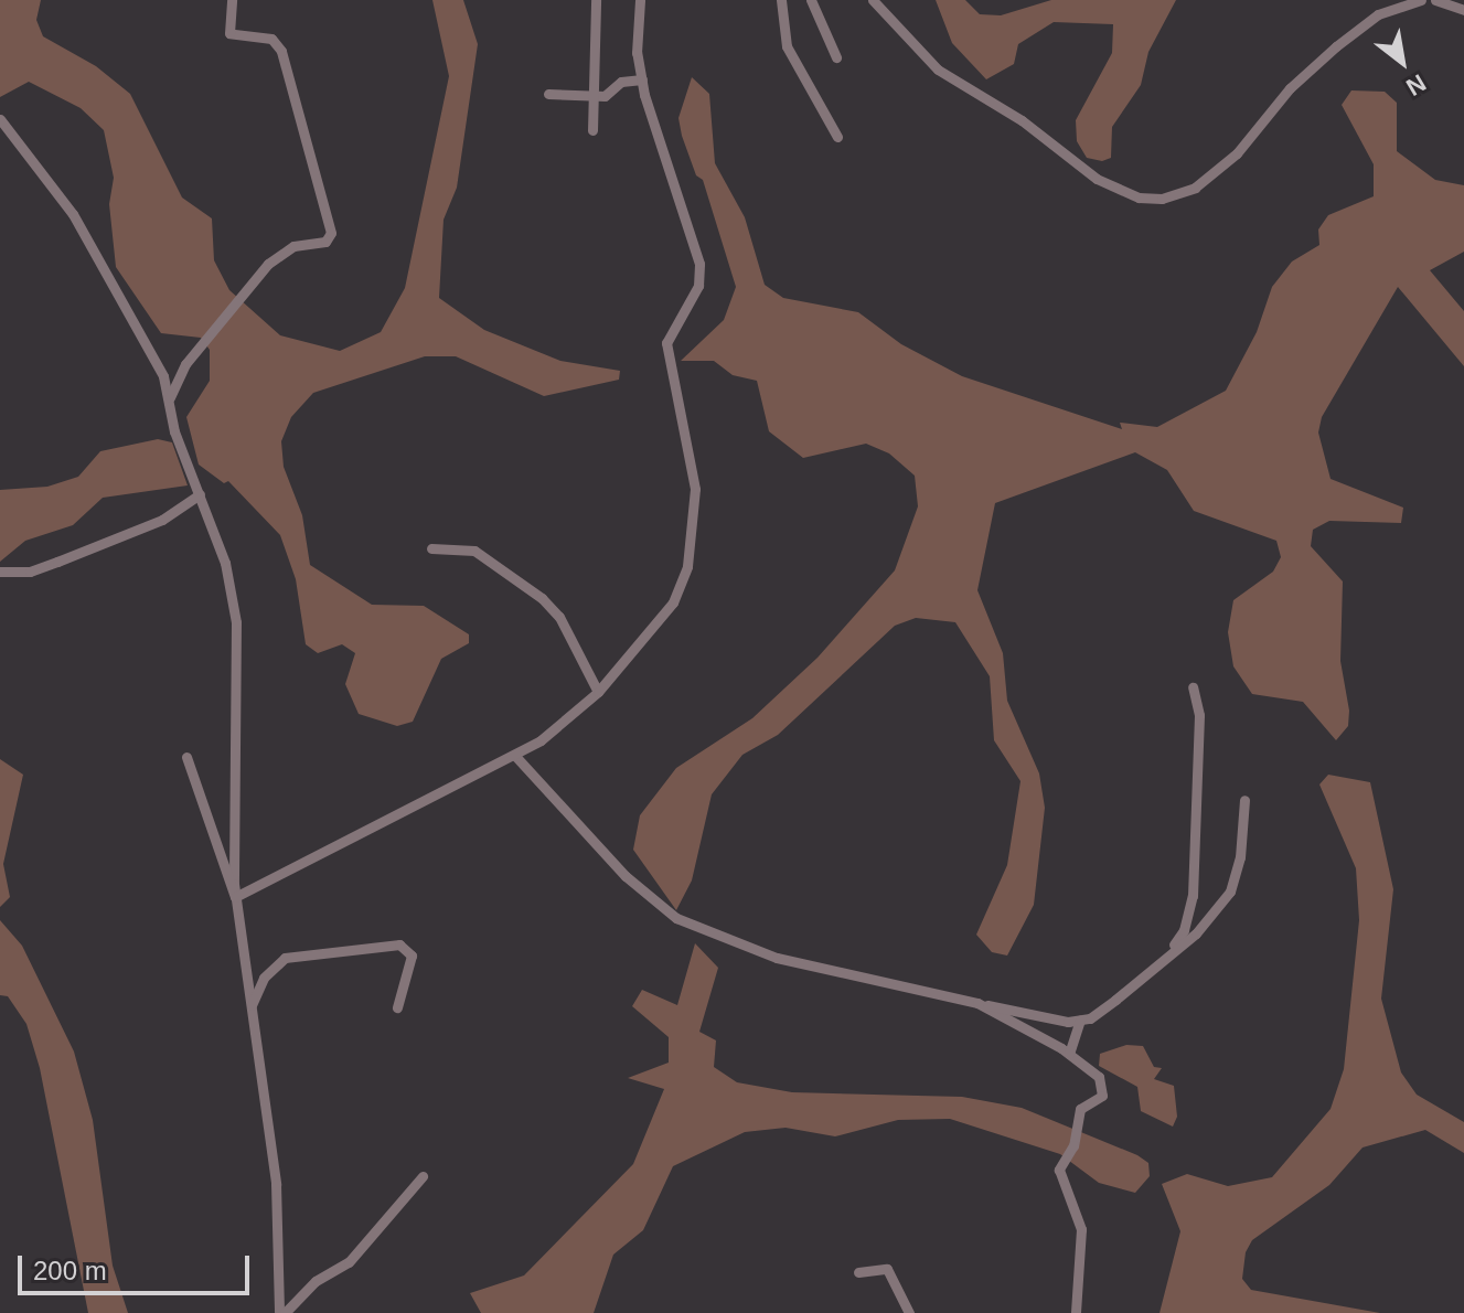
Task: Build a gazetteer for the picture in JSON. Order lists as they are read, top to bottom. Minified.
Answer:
{"scale_bar":"200 m","north":"bottom right"}
